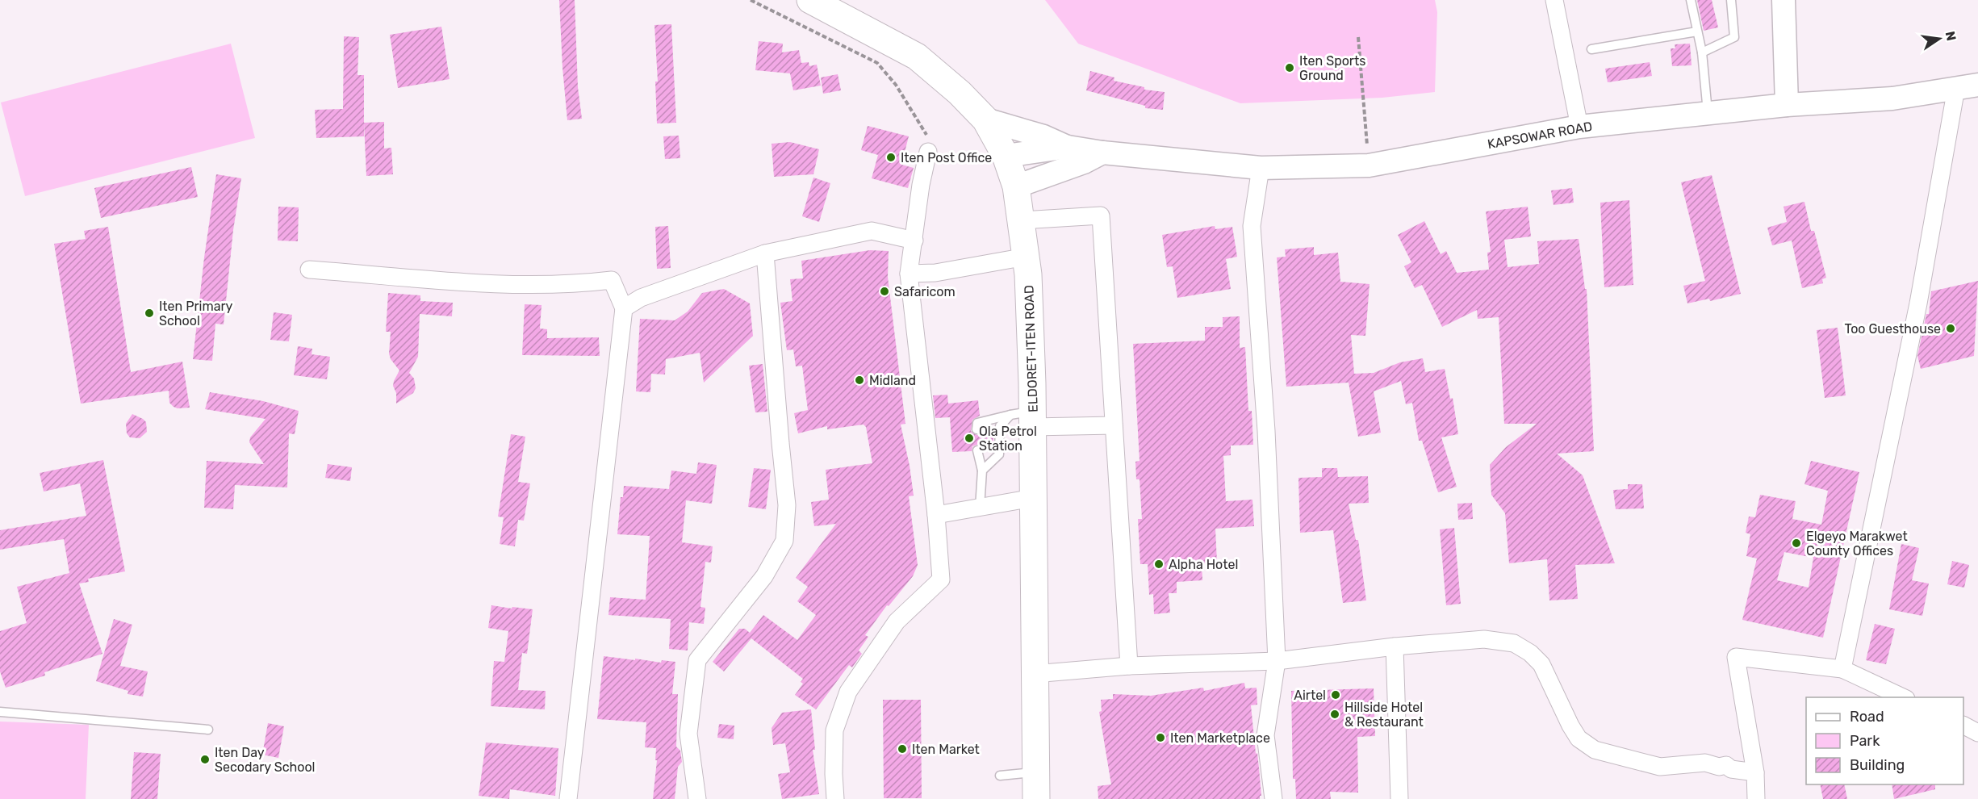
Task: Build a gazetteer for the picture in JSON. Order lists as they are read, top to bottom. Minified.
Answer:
{"streets":{"main road":["KAPSOWAR ROAD","ELDORET-ITEN ROAD"]},"crossings":[["KAPSOWAR ROAD","ELDORET-ITEN ROAD"]],"places":["Iten Sports Ground","Iten Post Office","Safaricom","Iten Primary School","Too Guesthouse","Midland","Ola Petrol Station","Elgeyo Marakwet County Offices","Alpha Hotel","Airtel","Hillside Hotel & Restaurant","Iten Marketplace","Iten Market","Iten Day Secodary School"],"legend":["Road","Park","Building"],"north":"right"}
